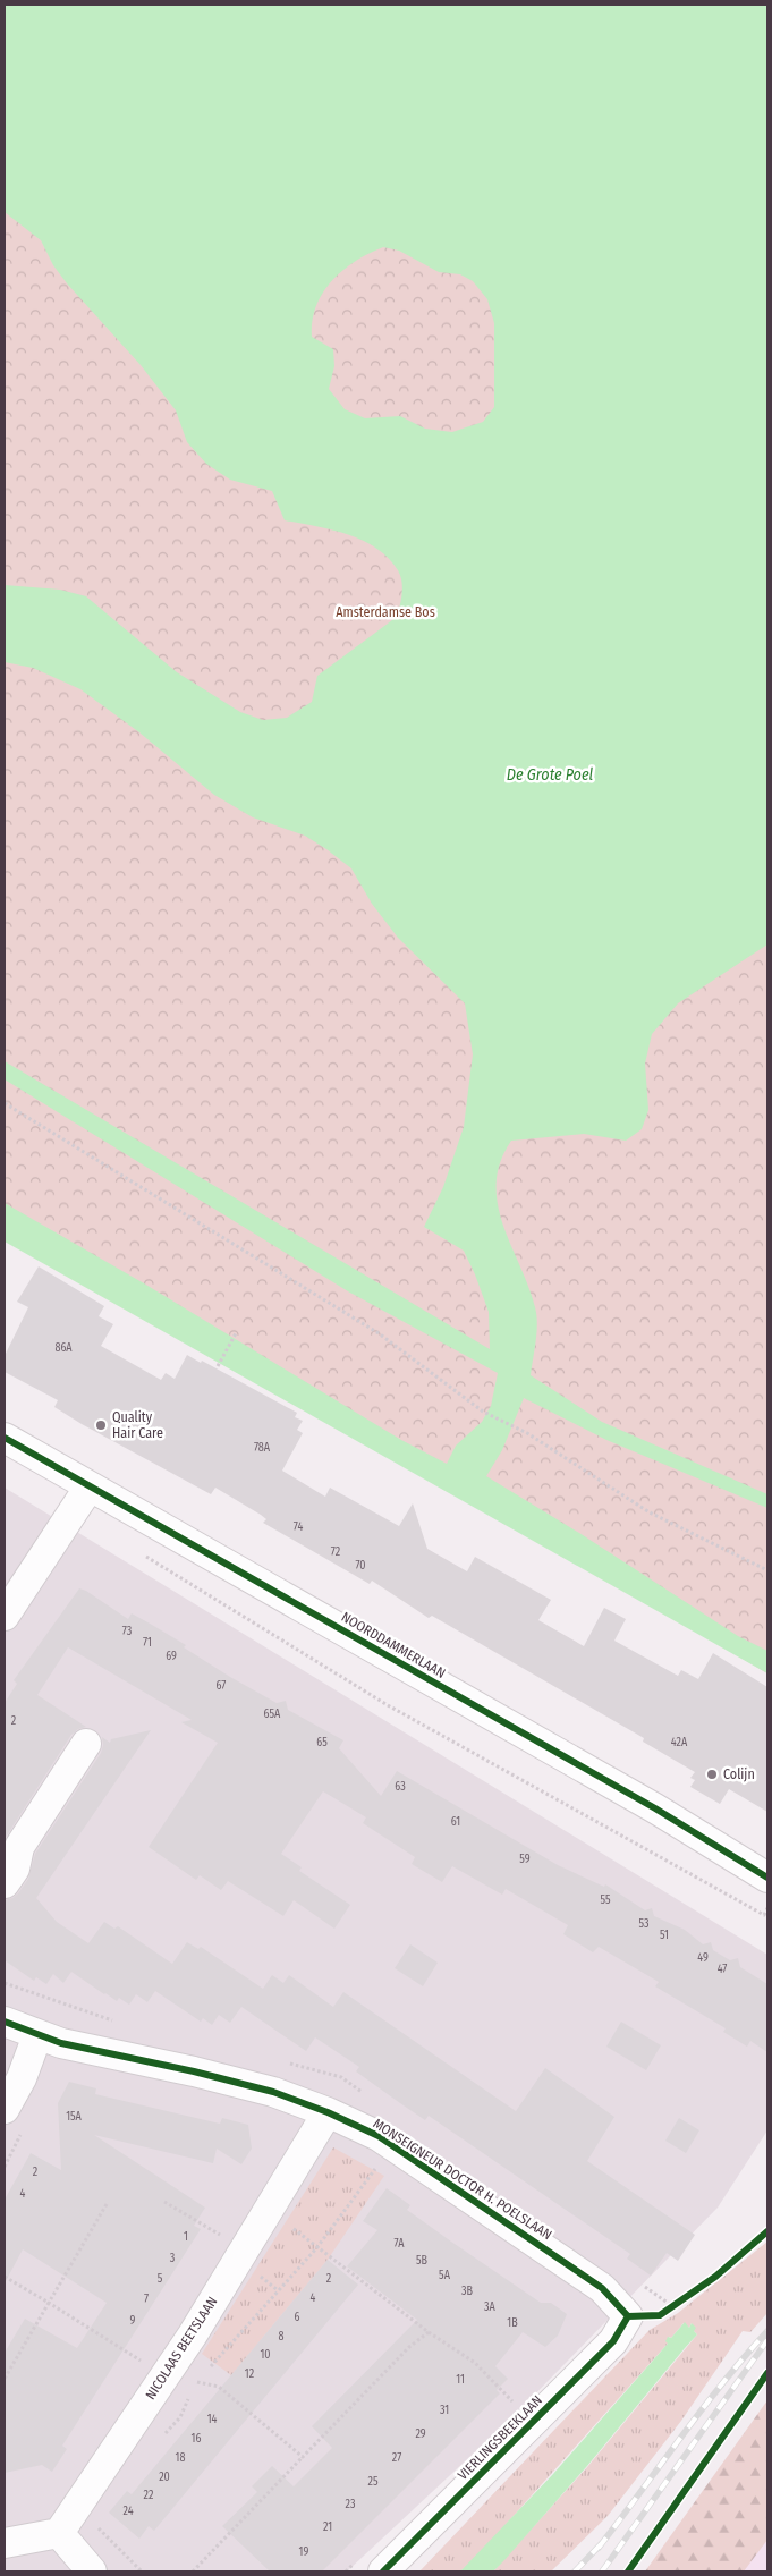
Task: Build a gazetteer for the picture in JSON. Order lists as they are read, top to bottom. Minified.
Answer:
{"streets":{"street":["NOORDDAMMERLAAN","MONSEIGNEUR DOCTOR H. POELSLAAN","NICOLAAS BEETSLAAN","VIERLINGSBEEKLAAN"]},"crossings":[["MONSEIGNEUR DOCTOR H. POELSLAAN","NICOLAAS BEETSLAAN"],["MONSEIGNEUR DOCTOR H. POELSLAAN","VIERLINGSBEEKLAAN"]],"water":["De Grote Poel"],"parks":["Amsterdamse Bos"],"places":["Quality Hair Care","Colijn"],"house_numbers":["86A","78A","74","72","70","73","71","69","67","65A","2","65","42A","63","61","59","55","53","51","49","47","15A","2","4","1","7A","3","5B","5A","5","2","3B","4","7","3A","6","9","1B","8","10","12","11","31","14","29","16","18","27","20","25","22","23","24","21","19"]}
